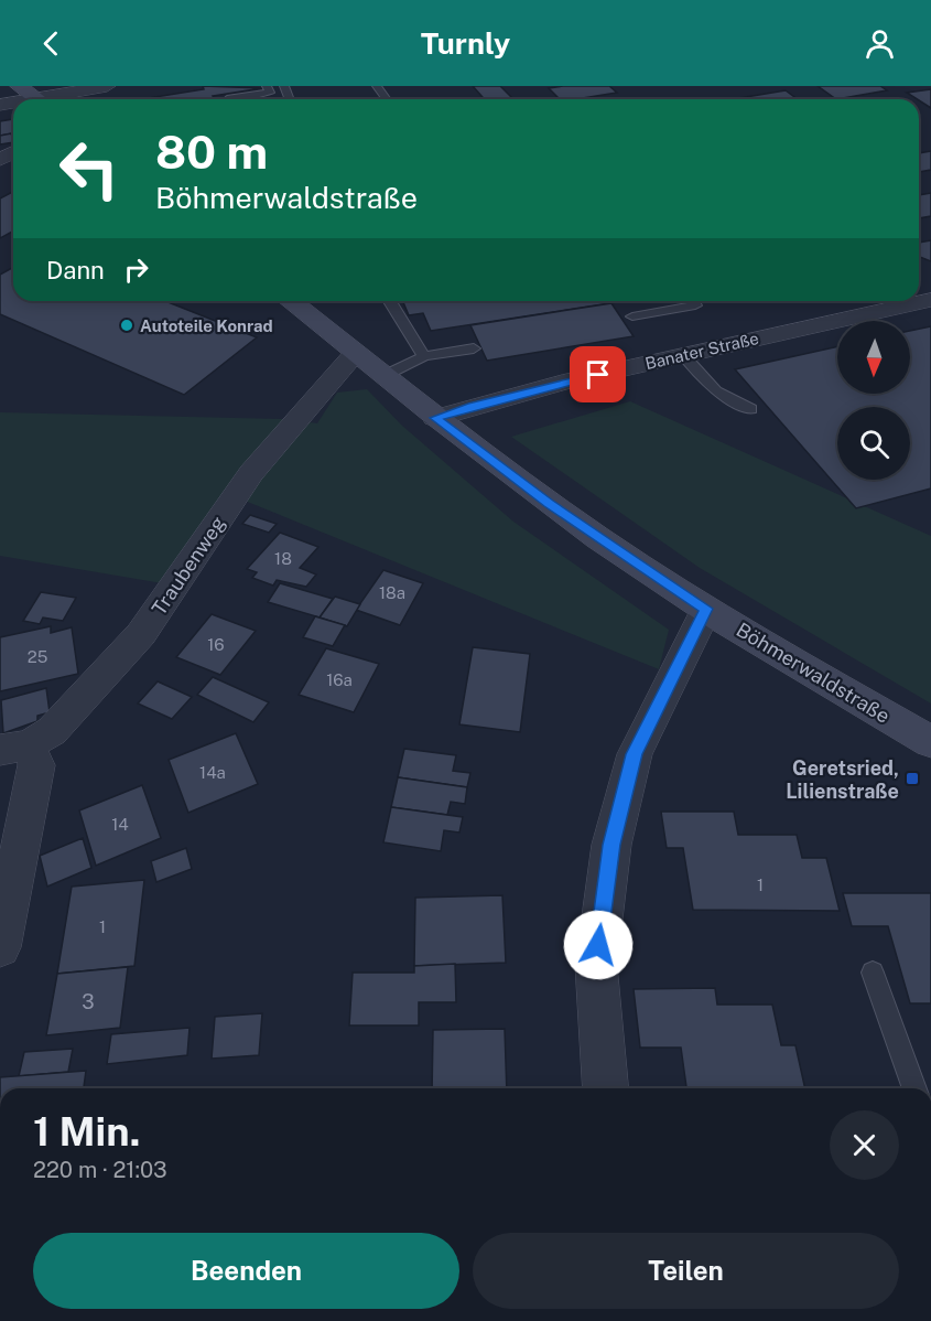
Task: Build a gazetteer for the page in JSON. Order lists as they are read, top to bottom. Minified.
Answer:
{"streets":{"street":["Banater Straße","Traubenweg","Böhmerwaldstraße"]},"crossings":[["Banater Straße","Böhmerwaldstraße"],["Traubenweg","Böhmerwaldstraße"]],"places":{"other":["Autoteile Konrad"],"transit":["Geretsried, Lilienstraße"]},"house_numbers":["18","18a","16","25","16a","14a","14","1","1","3"],"north":"bottom","page":{"header":"Turnly","turn":["80 m","Böhmerwaldstraße"],"then":"Dann","heading":["1 Min.","220 m · 21:03"],"buttons":["Beenden","Teilen"]}}
